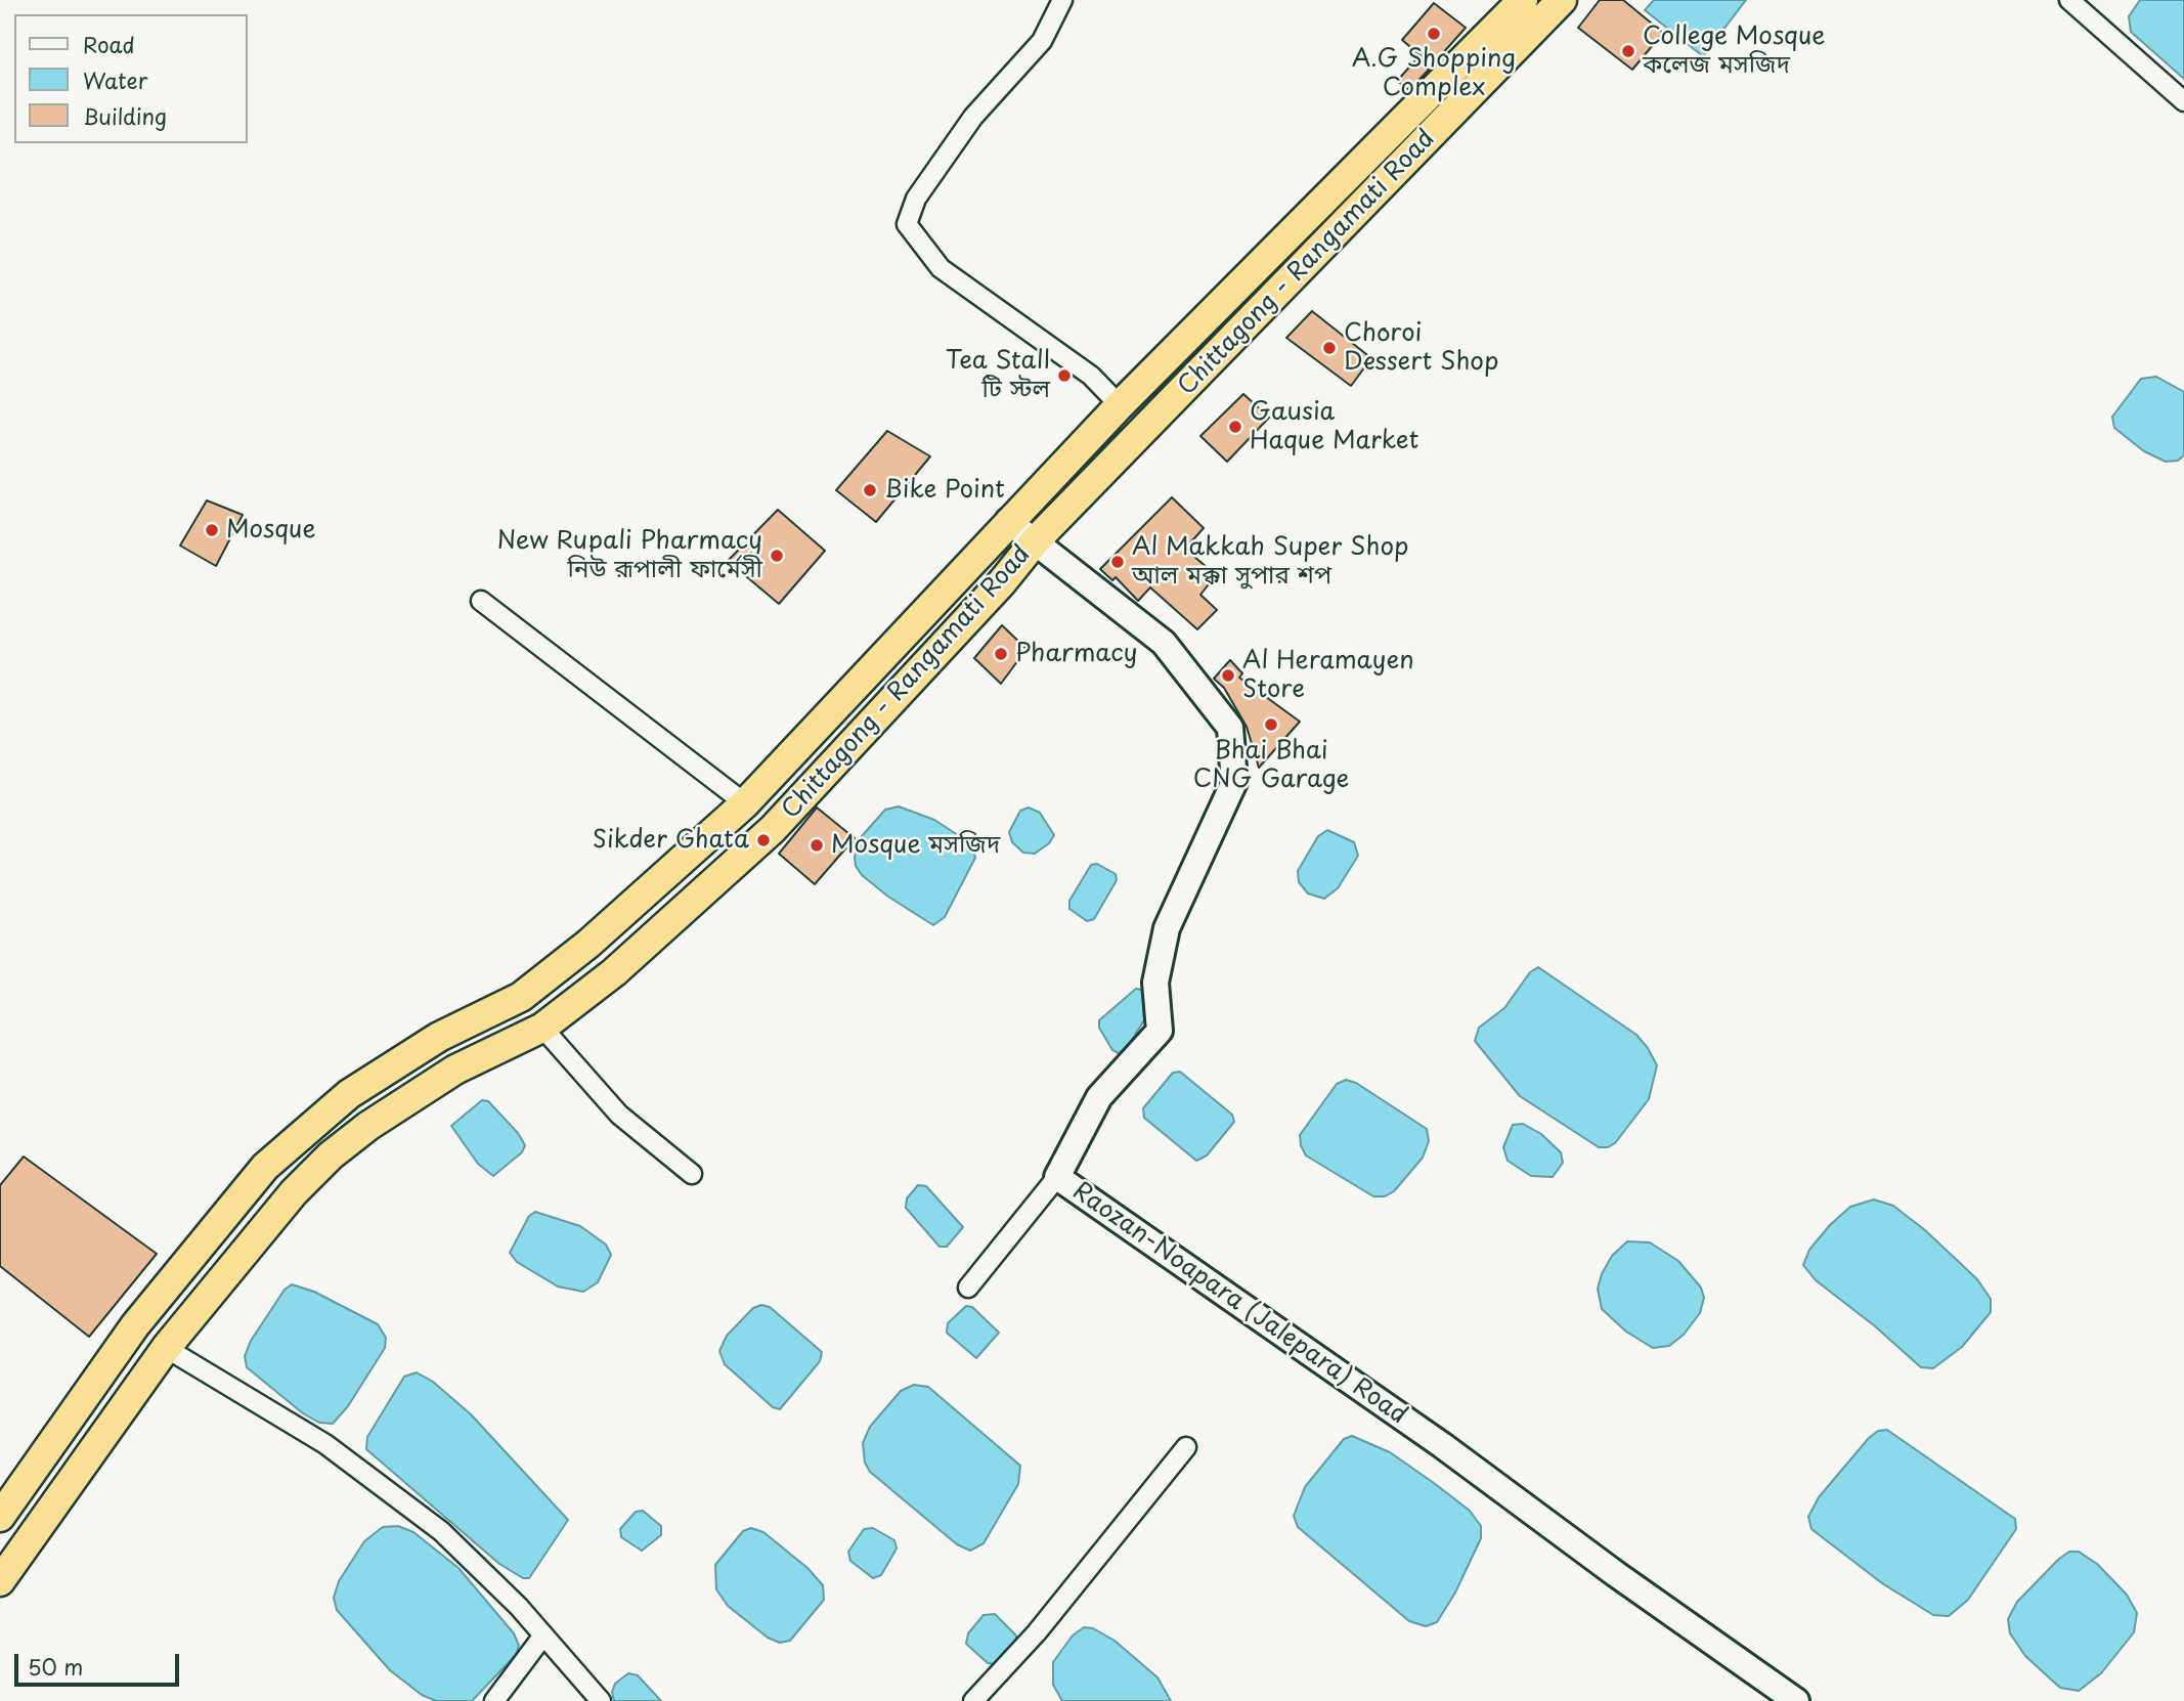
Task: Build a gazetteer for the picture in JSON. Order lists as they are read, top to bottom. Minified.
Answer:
{"streets":{"highway":["Chittagong - Rangamati Road"],"main road":["Raozan-Noapara (Jalepara) Road"]},"crossings":[["Chittagong - Rangamati Road","Raozan-Noapara (Jalepara) Road"]],"places":["A.G Shopping Complex","College Mosque কলেজ মসজিদ","Choroi Dessert Shop","Tea Stall টি স্টল","Gausia Haque Market","Bike Point","Mosque","New Rupali Pharmacy নিউ রূপালী ফার্মেসী","Al Makkah Super Shop আল মক্কা সুপার শপ","Pharmacy","Al Heramayen Store","Bhai Bhai CNG Garage","Sikder Ghata","Mosque মসজিদ"],"legend":["Road","Water","Building"],"scale_bar":"50 m"}
